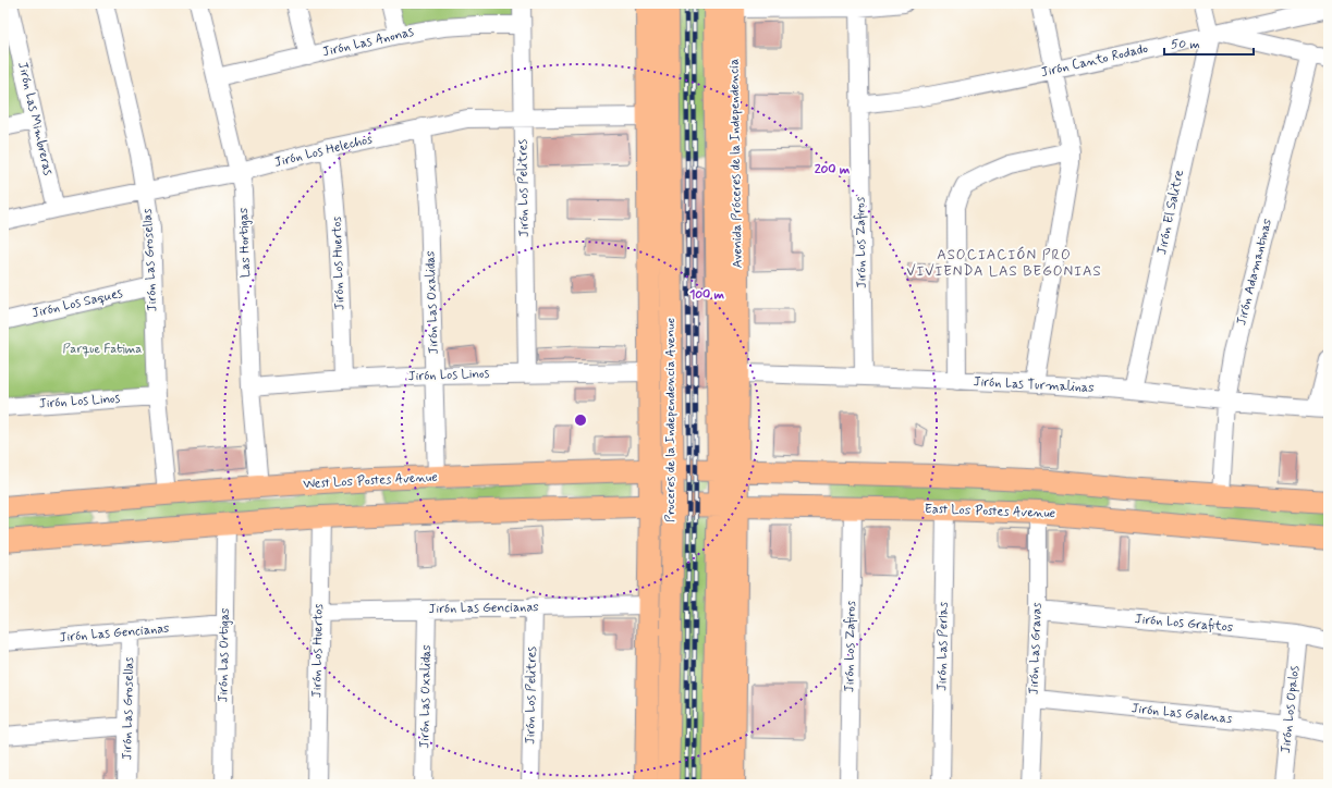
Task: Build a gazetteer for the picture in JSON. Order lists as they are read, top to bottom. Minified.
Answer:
{"streets":{"main road":["Avenida Próceres de la Independencia","Proceres de la Independencia Avenue","West Los Postes Avenue","East Los Postes Avenue"],"street":["Jirón Las Anonas","Jirón Canto Rodado","Jirón Las Mimbreras","Jirón Los Helechos","Jirón Los Pelitres","Jirón El Salitre","Las Hortigas","Jirón Los Zafiros","Jirón Las Grosellas","Jirón Los Huertos","Jirón Adamantinas","Jirón Las Oxalidas","Jirón Los Saques","Jirón Los Linos","Jirón Las Turmalinas","Jirón Las Gencianas","Jirón Los Grafitos","Jirón Las Perlas","Jirón Las Gravas","Jirón Las Ortigas","Jirón Los Opalos","Jirón Las Galenas"]},"crossings":[["Jirón Las Anonas","Jirón Los Pelitres"],["Jirón Las Anonas","Las Hortigas"],["Jirón Canto Rodado","Jirón El Salitre"],["Jirón Canto Rodado","Jirón Los Zafiros"],["Jirón Las Mimbreras","Jirón Los Helechos"],["Jirón Los Helechos","Jirón Los Pelitres"],["Jirón Los Helechos","Las Hortigas"],["Jirón Los Helechos","Jirón Las Grosellas"],["Jirón Los Helechos","Jirón Los Huertos"],["Jirón Los Helechos","Jirón Las Oxalidas"],["Avenida Próceres de la Independencia","Jirón Las Turmalinas"],["Avenida Próceres de la Independencia","West Los Postes Avenue"],["Avenida Próceres de la Independencia","East Los Postes Avenue"],["Jirón Los Pelitres","Jirón Los Linos"],["Jirón Los Pelitres","Jirón Las Gencianas"],["Jirón El Salitre","Jirón Las Turmalinas"],["Las Hortigas","Jirón Los Linos"],["Las Hortigas","West Los Postes Avenue"],["Jirón Los Zafiros","Jirón Las Turmalinas"],["Jirón Los Zafiros","East Los Postes Avenue"],["Jirón Las Grosellas","Jirón Los Saques"],["Jirón Las Grosellas","Jirón Los Linos"],["Jirón Las Grosellas","West Los Postes Avenue"],["Jirón Las Grosellas","Jirón Las Gencianas"],["Jirón Los Huertos","Jirón Los Linos"],["Jirón Los Huertos","Jirón Las Gencianas"],["Jirón Adamantinas","Jirón Las Turmalinas"],["Jirón Las Oxalidas","Jirón Los Linos"],["Jirón Las Oxalidas","West Los Postes Avenue"],["Jirón Las Oxalidas","Jirón Las Gencianas"],["Proceres de la Independencia Avenue","West Los Postes Avenue"],["Proceres de la Independencia Avenue","East Los Postes Avenue"],["Proceres de la Independencia Avenue","Jirón Las Gencianas"],["East Los Postes Avenue","Jirón Las Perlas"],["East Los Postes Avenue","Jirón Las Gravas"],["Jirón Las Gencianas","Jirón Las Ortigas"],["Jirón Los Grafitos","Jirón Las Gravas"],["Jirón Los Grafitos","Jirón Los Opalos"],["Jirón Las Gravas","Jirón Las Galenas"],["Jirón Los Opalos","Jirón Las Galenas"]],"districts":["ASOCIACIÓN PRO VIVIENDA LAS BEGONIAS"],"parks":["Parque Fatima"],"scale_bar":"50 m","rings":["200 m","100 m"]}
